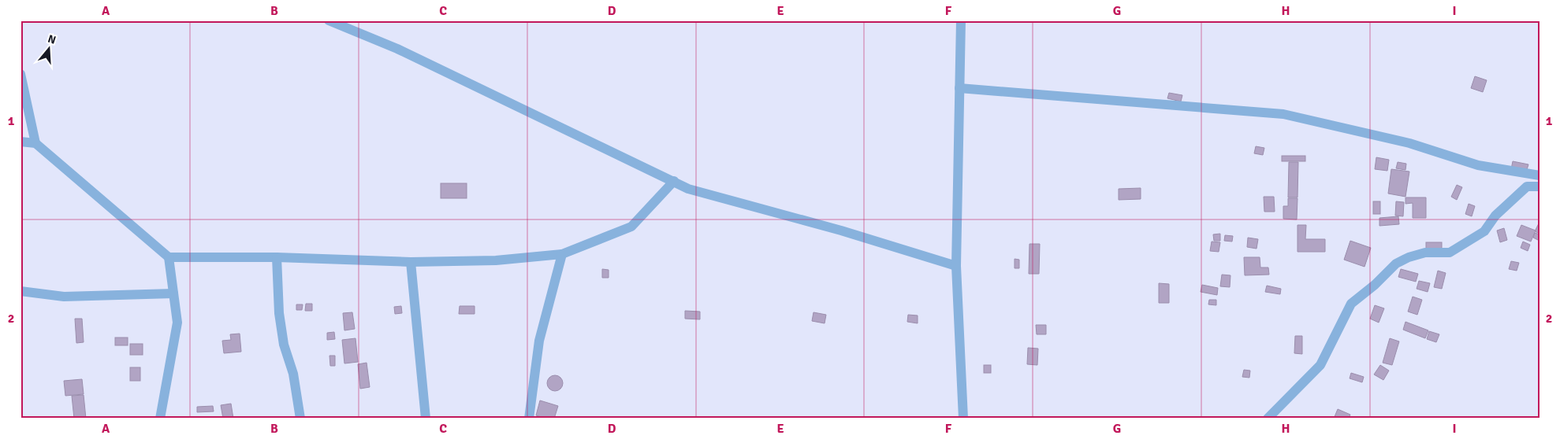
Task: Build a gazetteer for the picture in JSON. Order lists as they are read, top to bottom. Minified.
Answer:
{"north":"top","grid":{"columns":["A","B","C","D","E","F","G","H","I"],"rows":["1","2"]}}
